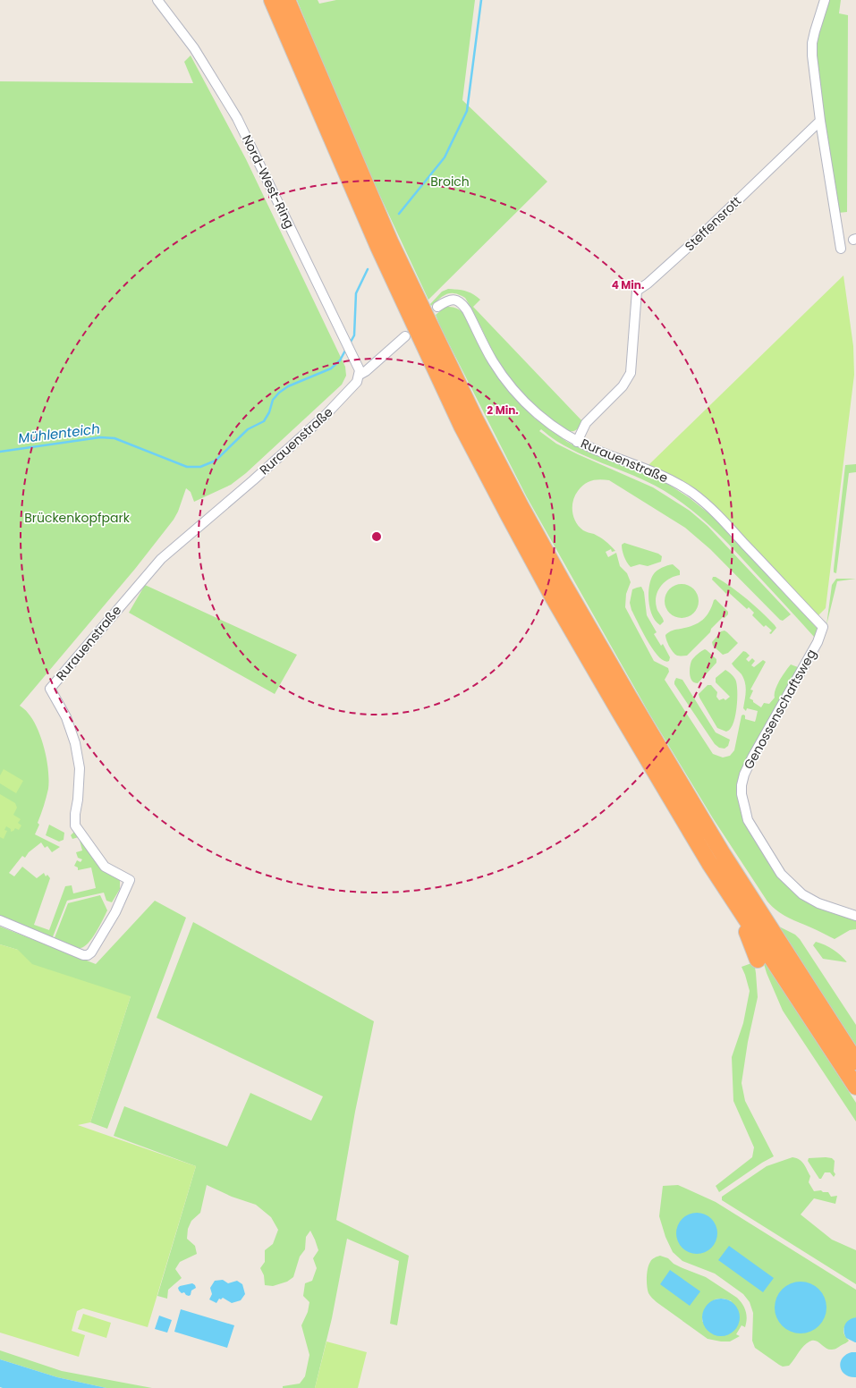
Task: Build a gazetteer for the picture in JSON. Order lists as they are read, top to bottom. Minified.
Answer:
{"streets":{"street":["Nord-West-Ring","Steffensrott","Rurauenstraße","Genossenschaftsweg"]},"crossings":[["Nord-West-Ring","Rurauenstraße"],["Steffensrott","Rurauenstraße"],["Rurauenstraße","Genossenschaftsweg"]],"water":["Mühlenteich"],"parks":["Broich","Brückenkopfpark"],"rings":["4 Min.","2 Min."]}
